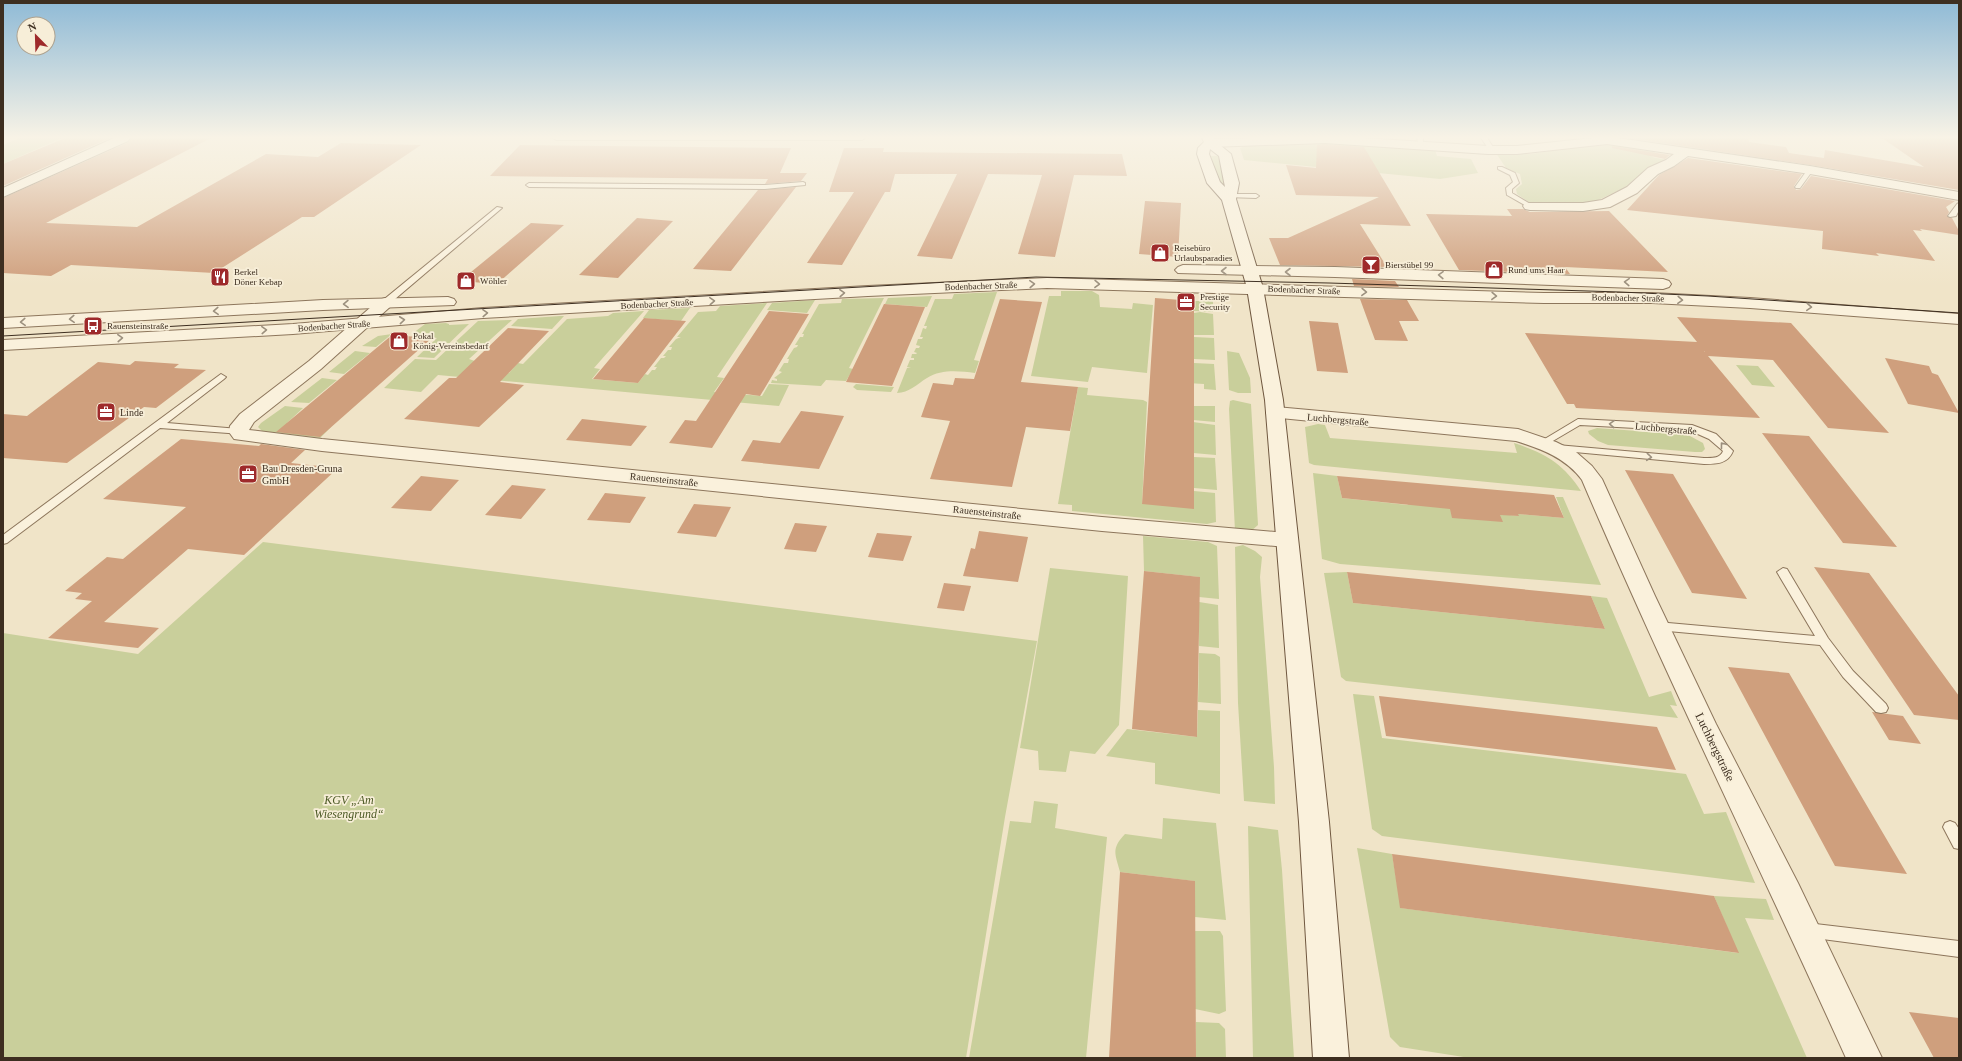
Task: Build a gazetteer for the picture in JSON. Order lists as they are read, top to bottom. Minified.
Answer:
{"streets":{"street":["Bodenbacher Straße","Luchbergstraße","Rauensteinstraße"]},"parks":["KGV „Am Wiesengrund“"],"places":{"shop":["Reisebüro Urlaubsparadies","Rund ums Haar","Wöhler","Pokal König-Vereinsbedarf"],"bar":["Bierstübel 99"],"restaurant":["Berkel Döner Kebap"],"office":["Prestige Security","Linde","Bau Dresden-Gruna GmbH"],"bus stop":["Rauensteinstraße"]},"north":"top left"}
